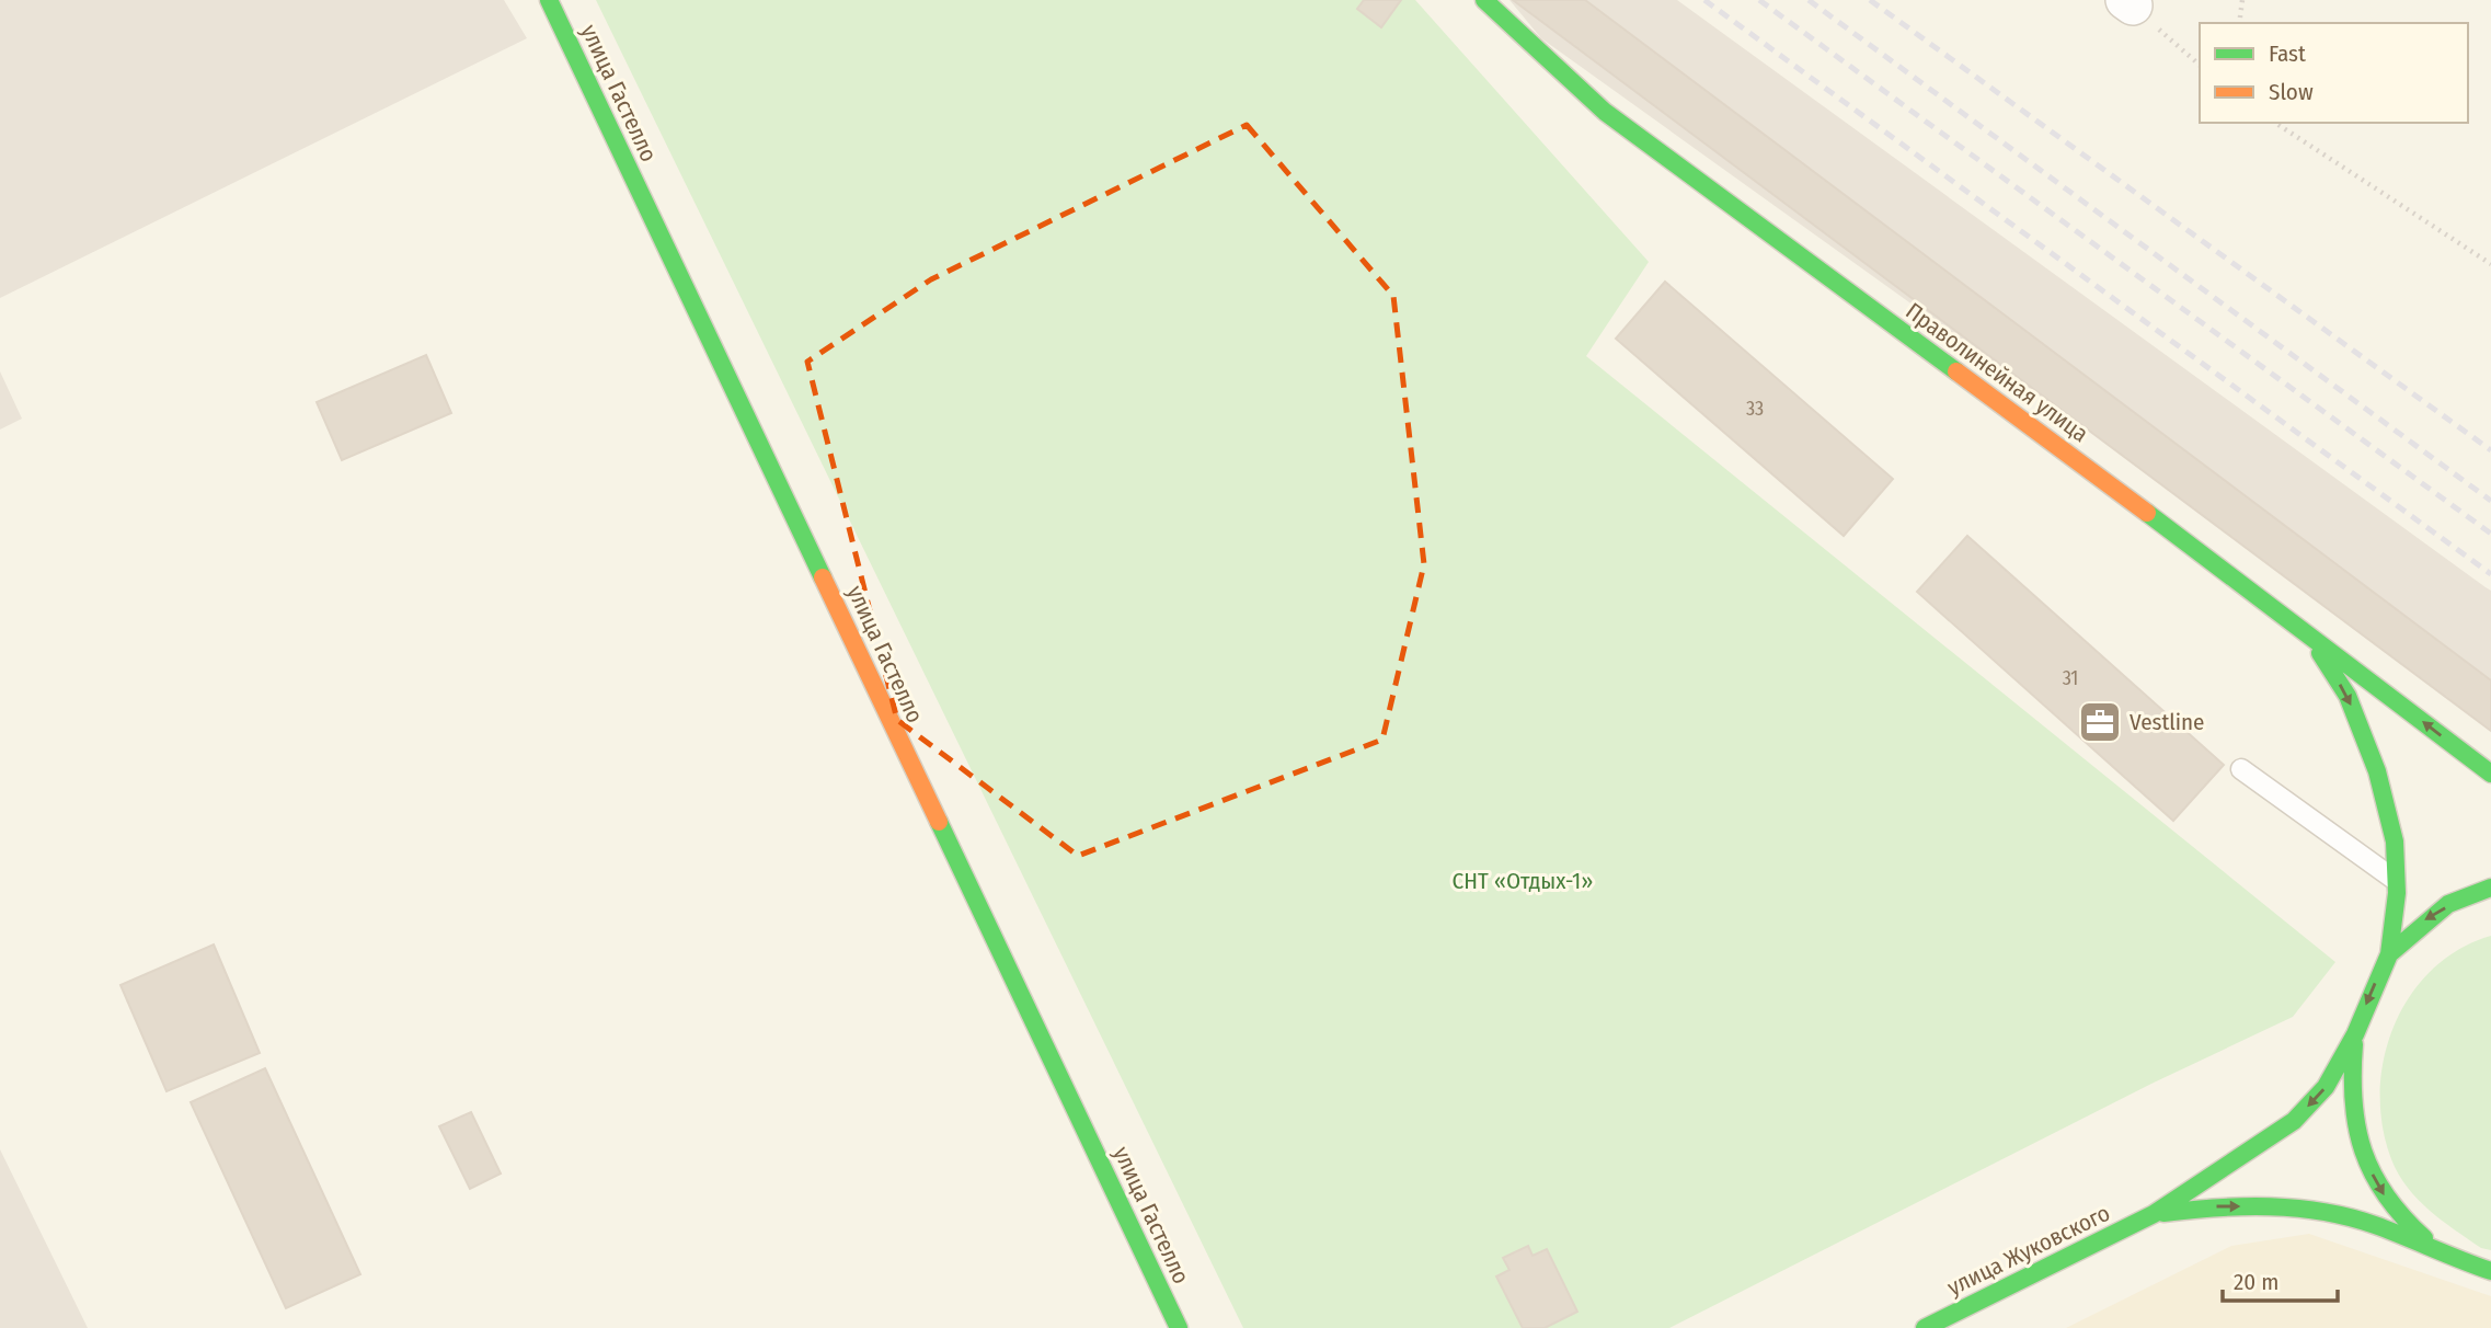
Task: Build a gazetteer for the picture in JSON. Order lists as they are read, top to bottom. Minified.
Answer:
{"streets":{"street":["улица Гастелло","Праволинейная улица","улица Жуковского"]},"parks":["СНТ «Отдых-1»"],"places":{"office":["Vestline"]},"house_numbers":["33","31"],"legend":["Fast","Slow"],"scale_bar":"20 m"}
